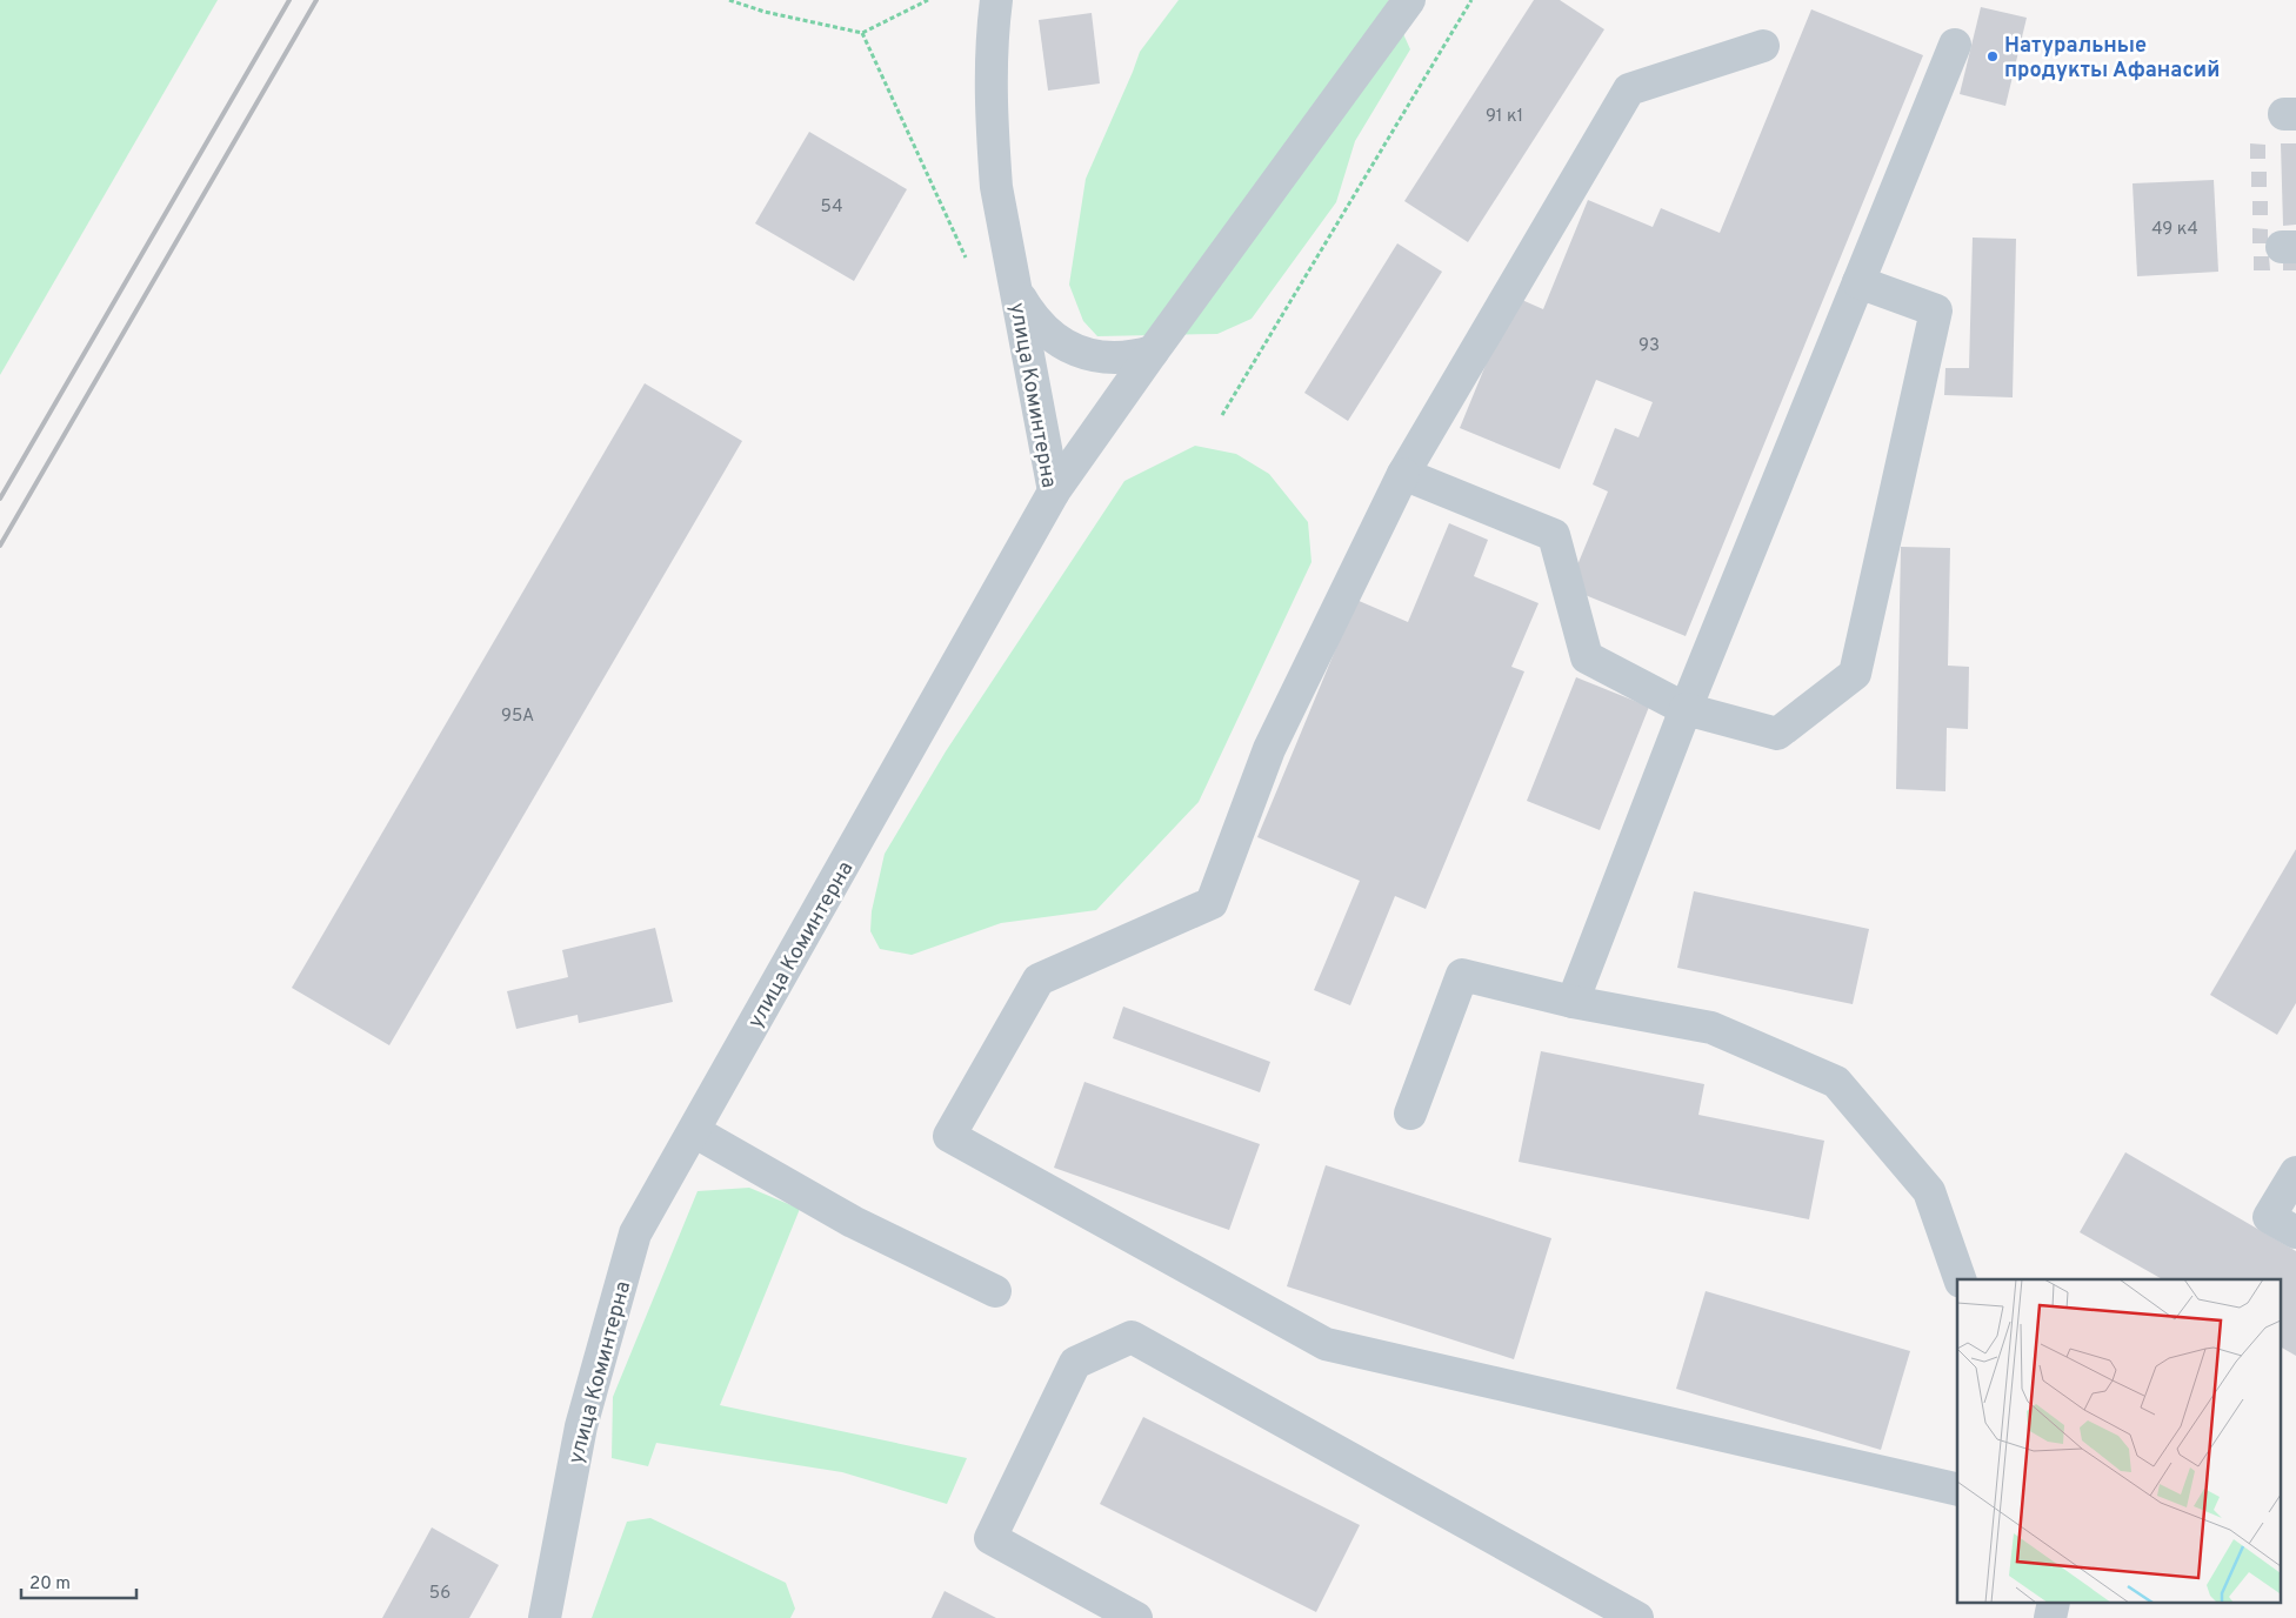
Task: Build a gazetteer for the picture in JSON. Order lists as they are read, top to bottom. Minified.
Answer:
{"streets":{"street":["улица Коминтерна"]},"places":["Натуральные продукты Афанасий"],"house_numbers":["91 к1","54","49 к4","93","95А","56"],"scale_bar":"20 m"}
